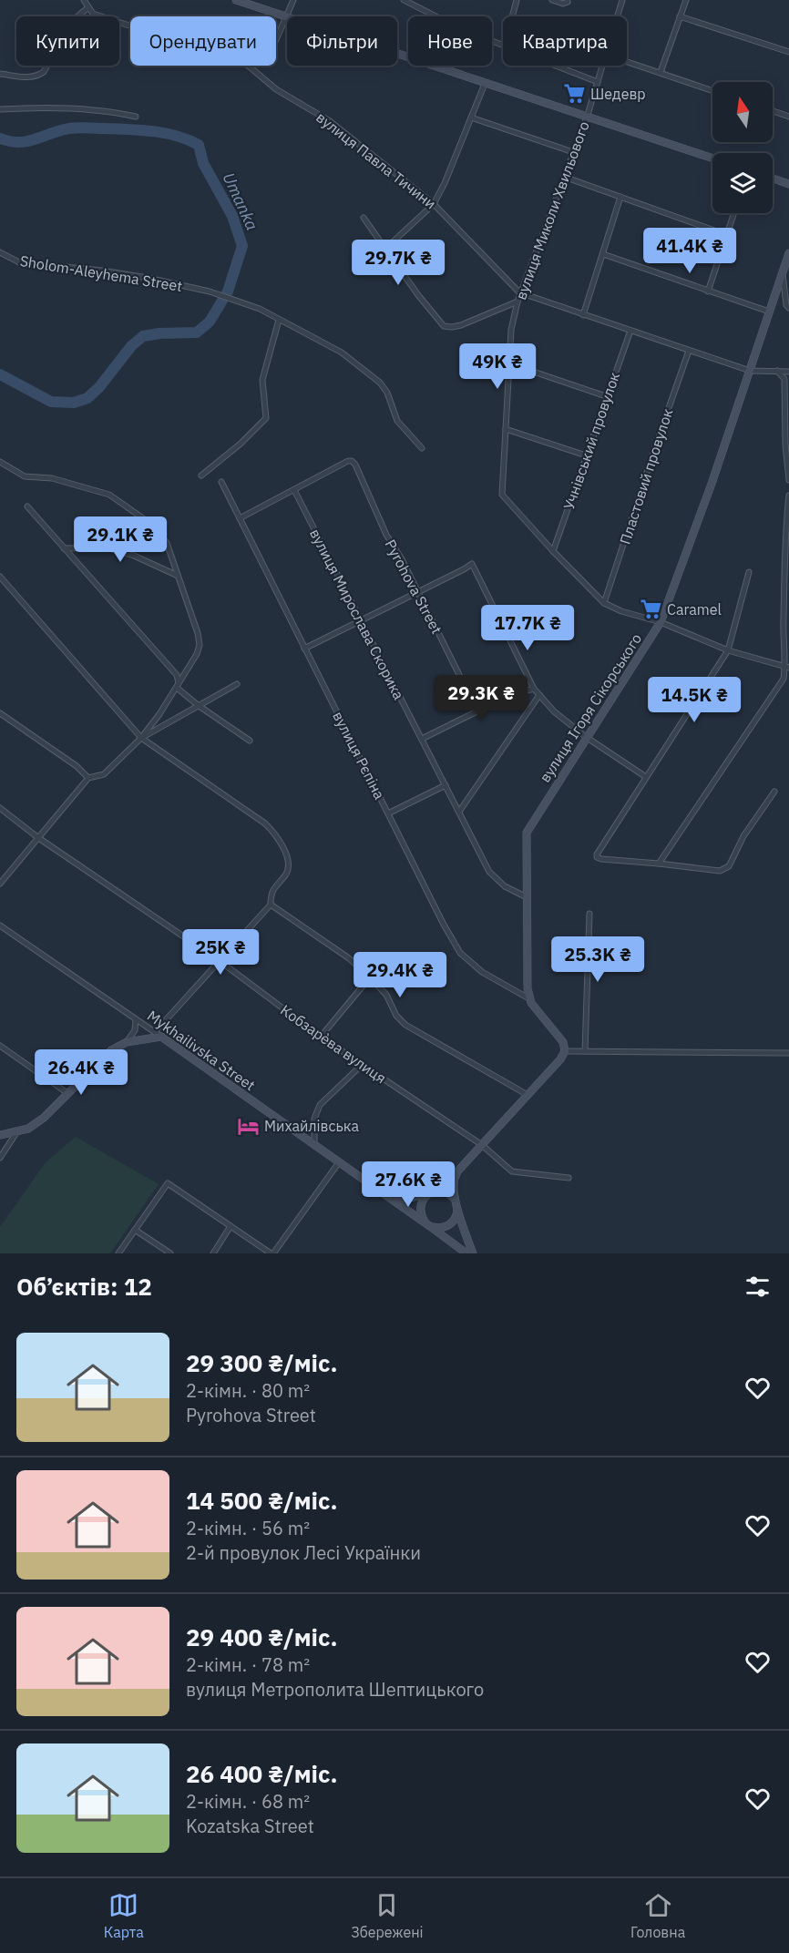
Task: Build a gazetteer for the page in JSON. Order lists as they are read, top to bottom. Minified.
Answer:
{"streets":{"main road":["вулиця Ігоря Сікорського","Mykhailivska Street"],"street":["вулиця Павла Тичини","вулиця Миколи Хвильового","Sholom-Aleyhema Street","Учнівський провулок","Пластовий провулок","Pyrohova Street","вулиця Мирослава Скорика","вулиця Рєпіна","Кобзарèва вулиця"]},"crossings":[["вулиця Павла Тичини","вулиця Миколи Хвильового"],["вулиця Павла Тичини","Учнівський провулок"],["вулиця Павла Тичини","Пластовий провулок"],["вулиця Павла Тичини","вулиця Ігоря Сікорського"],["вулиця Миколи Хвильового","Учнівський провулок"],["Pyrohova Street","вулиця Мирослава Скорика"],["вулиця Мирослава Скорика","вулиця Ігоря Сікорського"],["вулиця Ігоря Сікорського","вулиця Рєпіна"]],"water":["Umanka"],"places":{"supermarket":["Шедевр","Caramel"],"hotel":["Михайлівська"]},"north":"top","page":{"chip":["Купити","Орендувати","Фільтри","Нове","Квартира"],"price":["41.4K ₴","29.7K ₴","49K ₴","29.1K ₴","17.7K ₴","29.3K ₴","14.5K ₴","25K ₴","25.3K ₴","29.4K ₴","26.4K ₴","27.6K ₴"],"heading":"Об’єктів: 12","list":[{"name":"29 300 ₴/міс.","note":"2-кімн. · 80 m² · Pyrohova Street"},{"name":"14 500 ₴/міс.","note":"2-кімн. · 56 m² · 2-й провулок Лесі Українки"},{"name":"29 400 ₴/міс.","note":"2-кімн. · 78 m² · вулиця Метрополита Шептицького"},{"name":"26 400 ₴/міс.","note":"2-кімн. · 68 m² · Kozatska Street"}],"tabs":["Карта","Збережені","Головна"]}}
